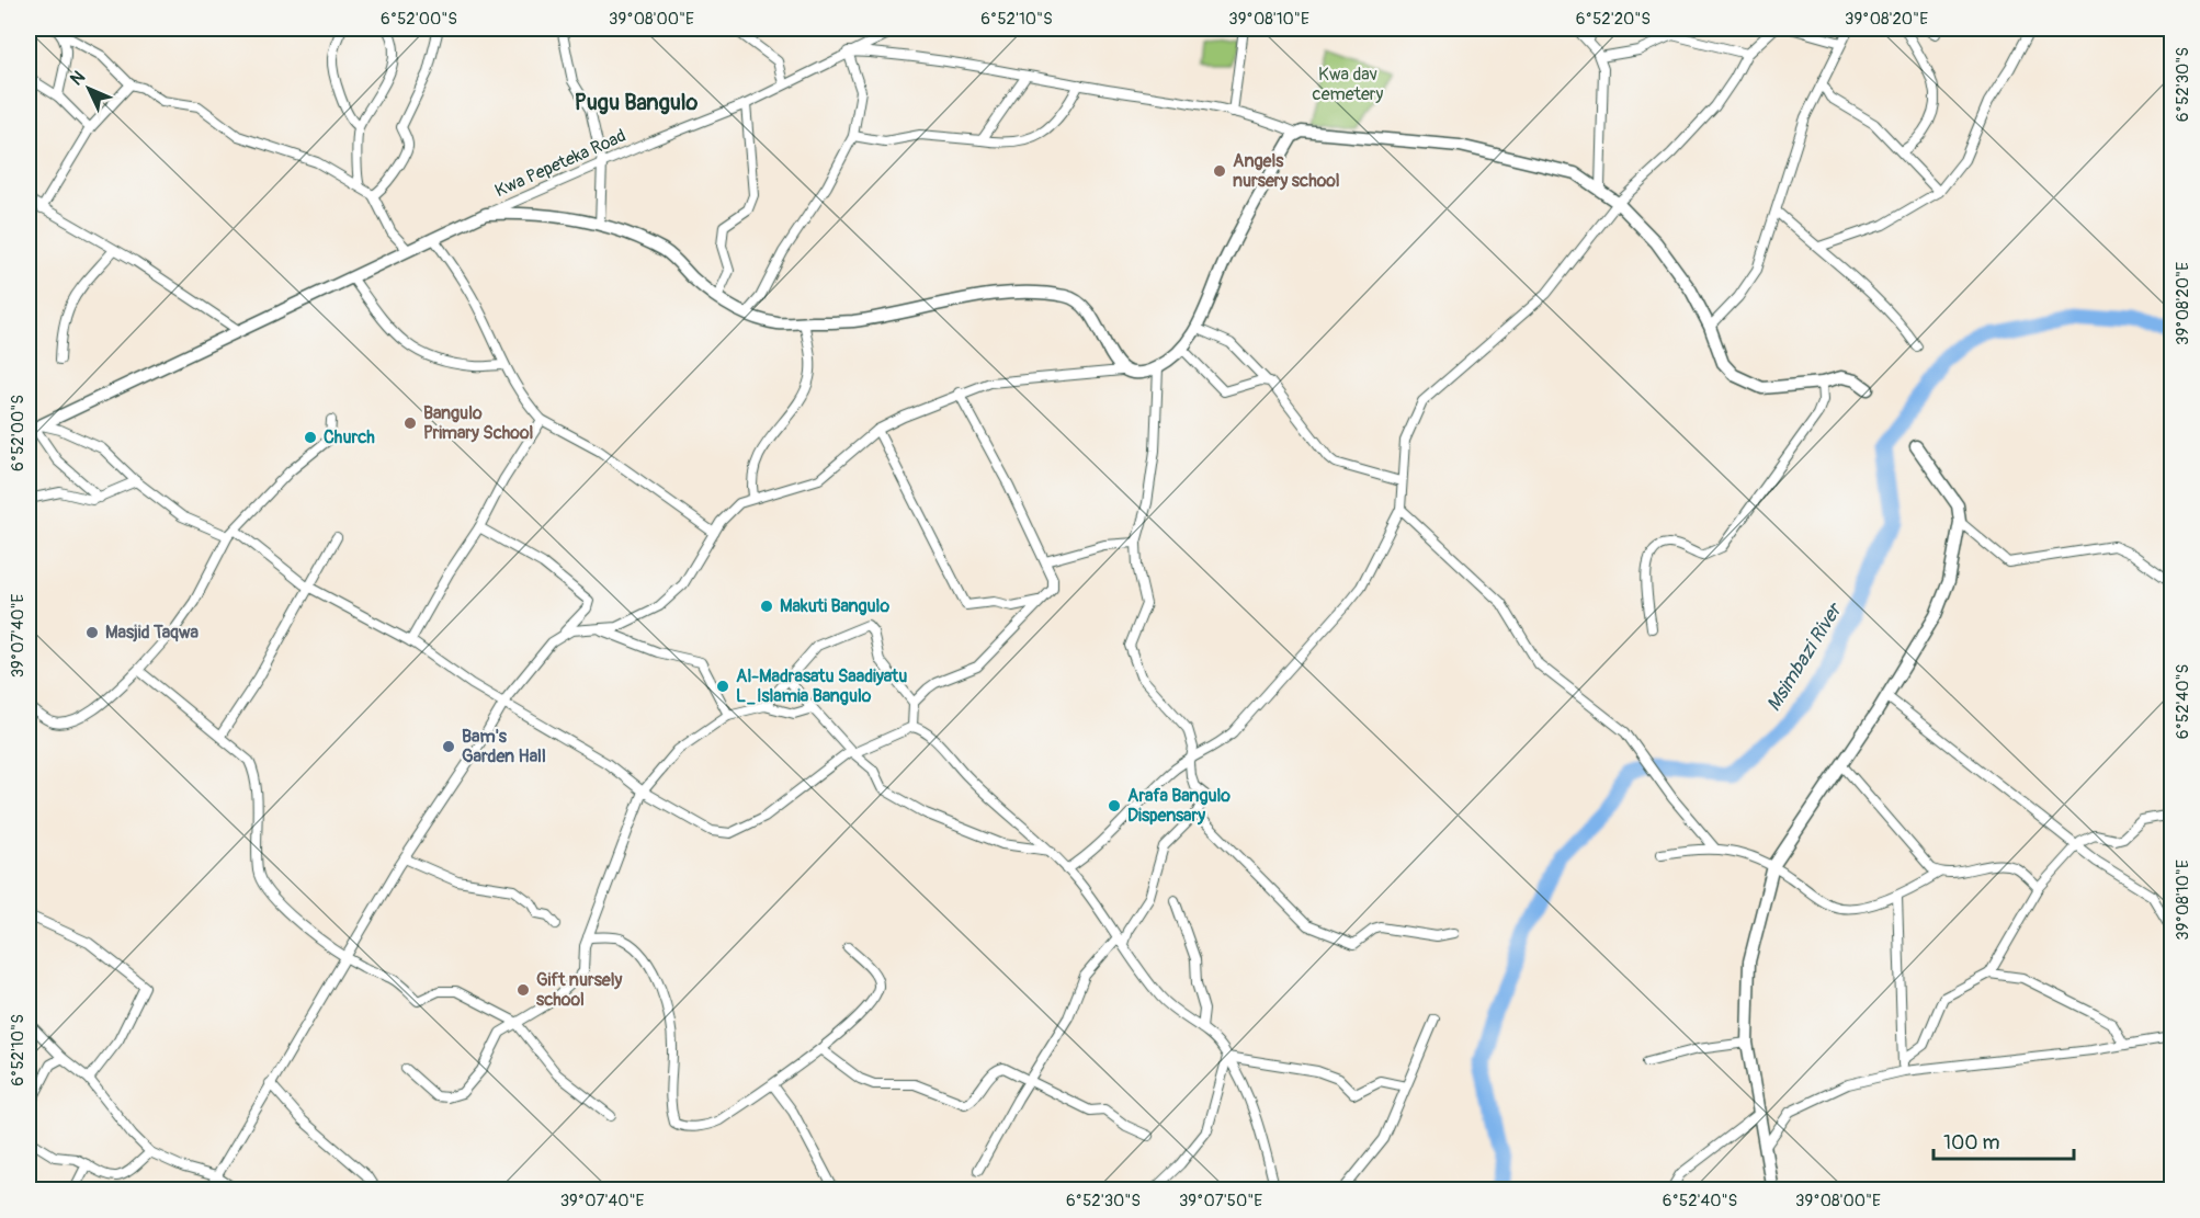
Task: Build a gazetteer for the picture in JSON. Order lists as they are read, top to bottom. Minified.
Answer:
{"streets":{"street":["Kwa Pepeteka Road"]},"districts":["Pugu Bangulo"],"water":["Msimbazi River"],"parks":["Kwa dav cemetery"],"places":["Angels nursery school","Bangulo Primary School","Church","Makuti Bangulo","Masjid Taqwa","Al-Madrasatu Saadiyatu L_Islamia Bangulo","Bam's Garden Hall","Arafa Bangulo Dispensary","Gift nursely school"],"scale_bar":"100 m","north":"top left","coordinates":["6°52'00\"S","39°08'00\"E","6°52'10\"S","39°08'10\"E","6°52'20\"S","39°08'20\"E","6°52'30\"S","39°07'40\"E","6°52'40\"S","39°07'50\"E"]}
